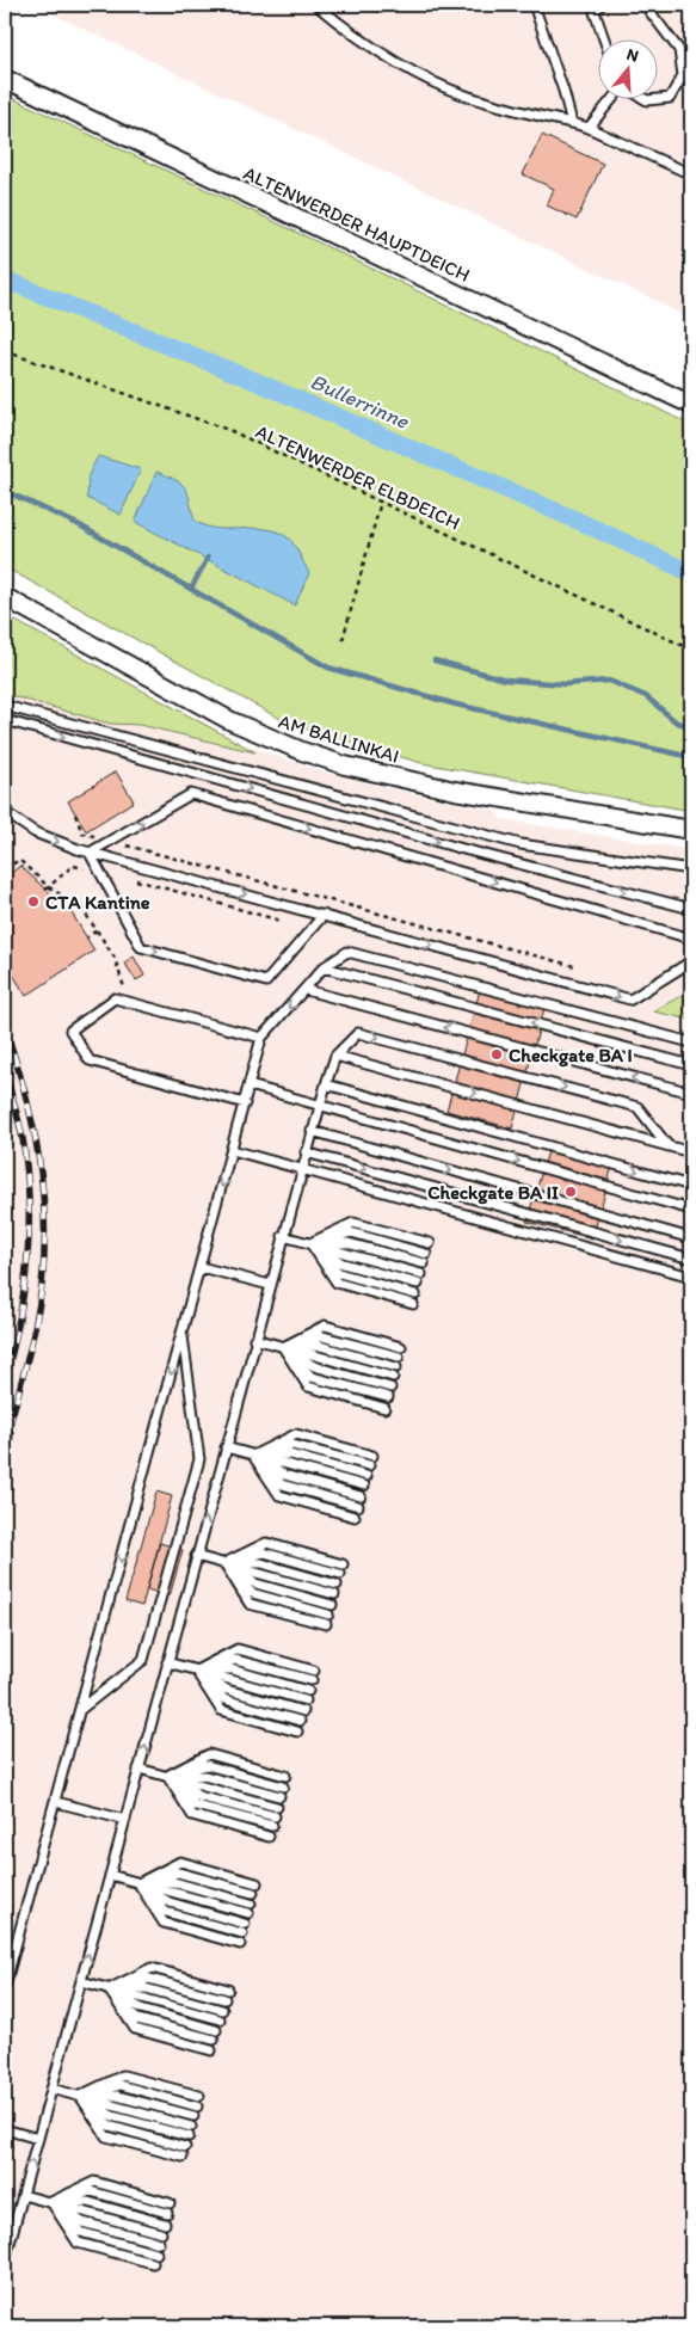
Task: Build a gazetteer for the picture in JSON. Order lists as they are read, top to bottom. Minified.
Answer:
{"streets":{"street":["ALTENWERDER HAUPTDEICH","AM BALLINKAI"],"path":["ALTENWERDER ELBDEICH"]},"water":["Bullerrinne"],"places":["CTA Kantine","Checkgate BA I","Checkgate BA II"],"north":"top"}
